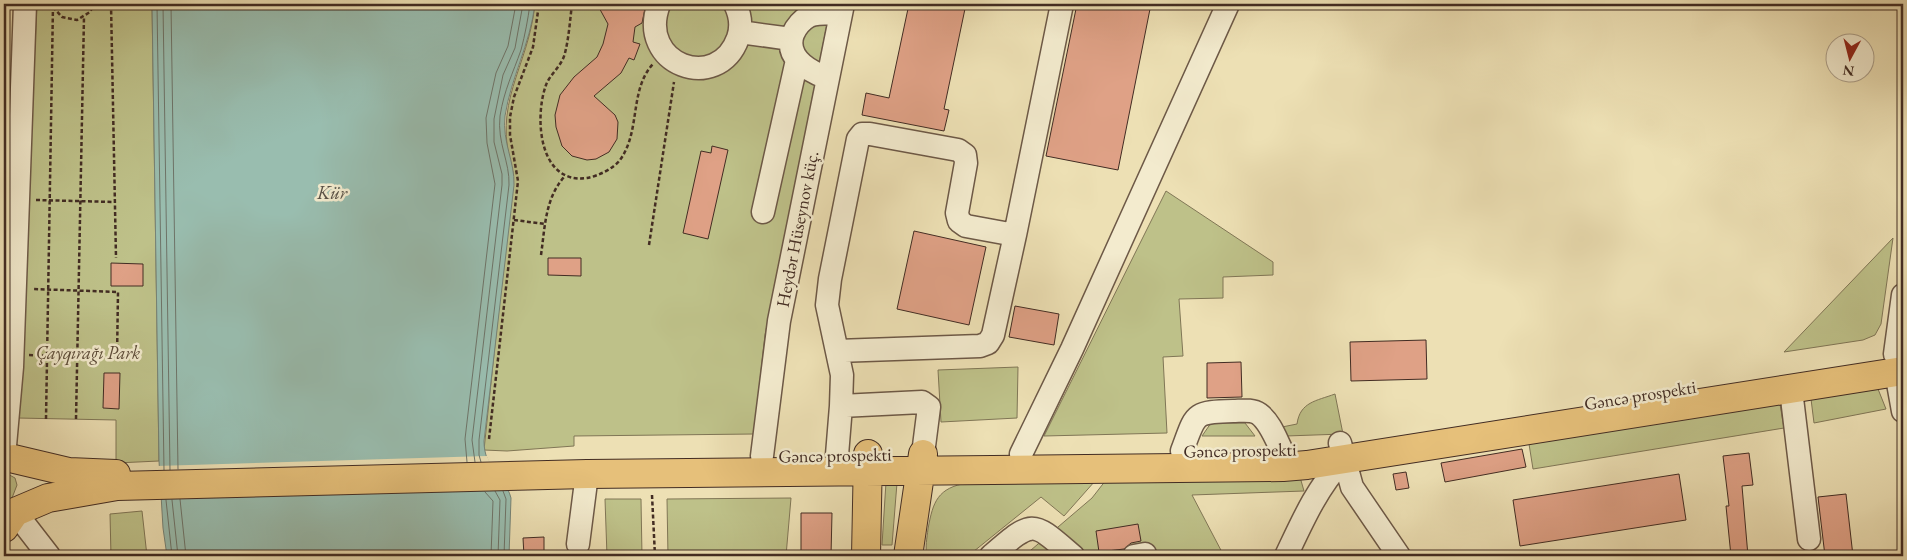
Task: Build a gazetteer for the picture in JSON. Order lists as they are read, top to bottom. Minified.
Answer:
{"streets":{"main road":["Gəncə prospekti"],"street":["Heydər Hüseynov küç."]},"crossings":[["Heydər Hüseynov küç.","Gəncə prospekti"]],"water":["Kür"],"parks":["Çayqırağı Park"],"north":"bottom"}
